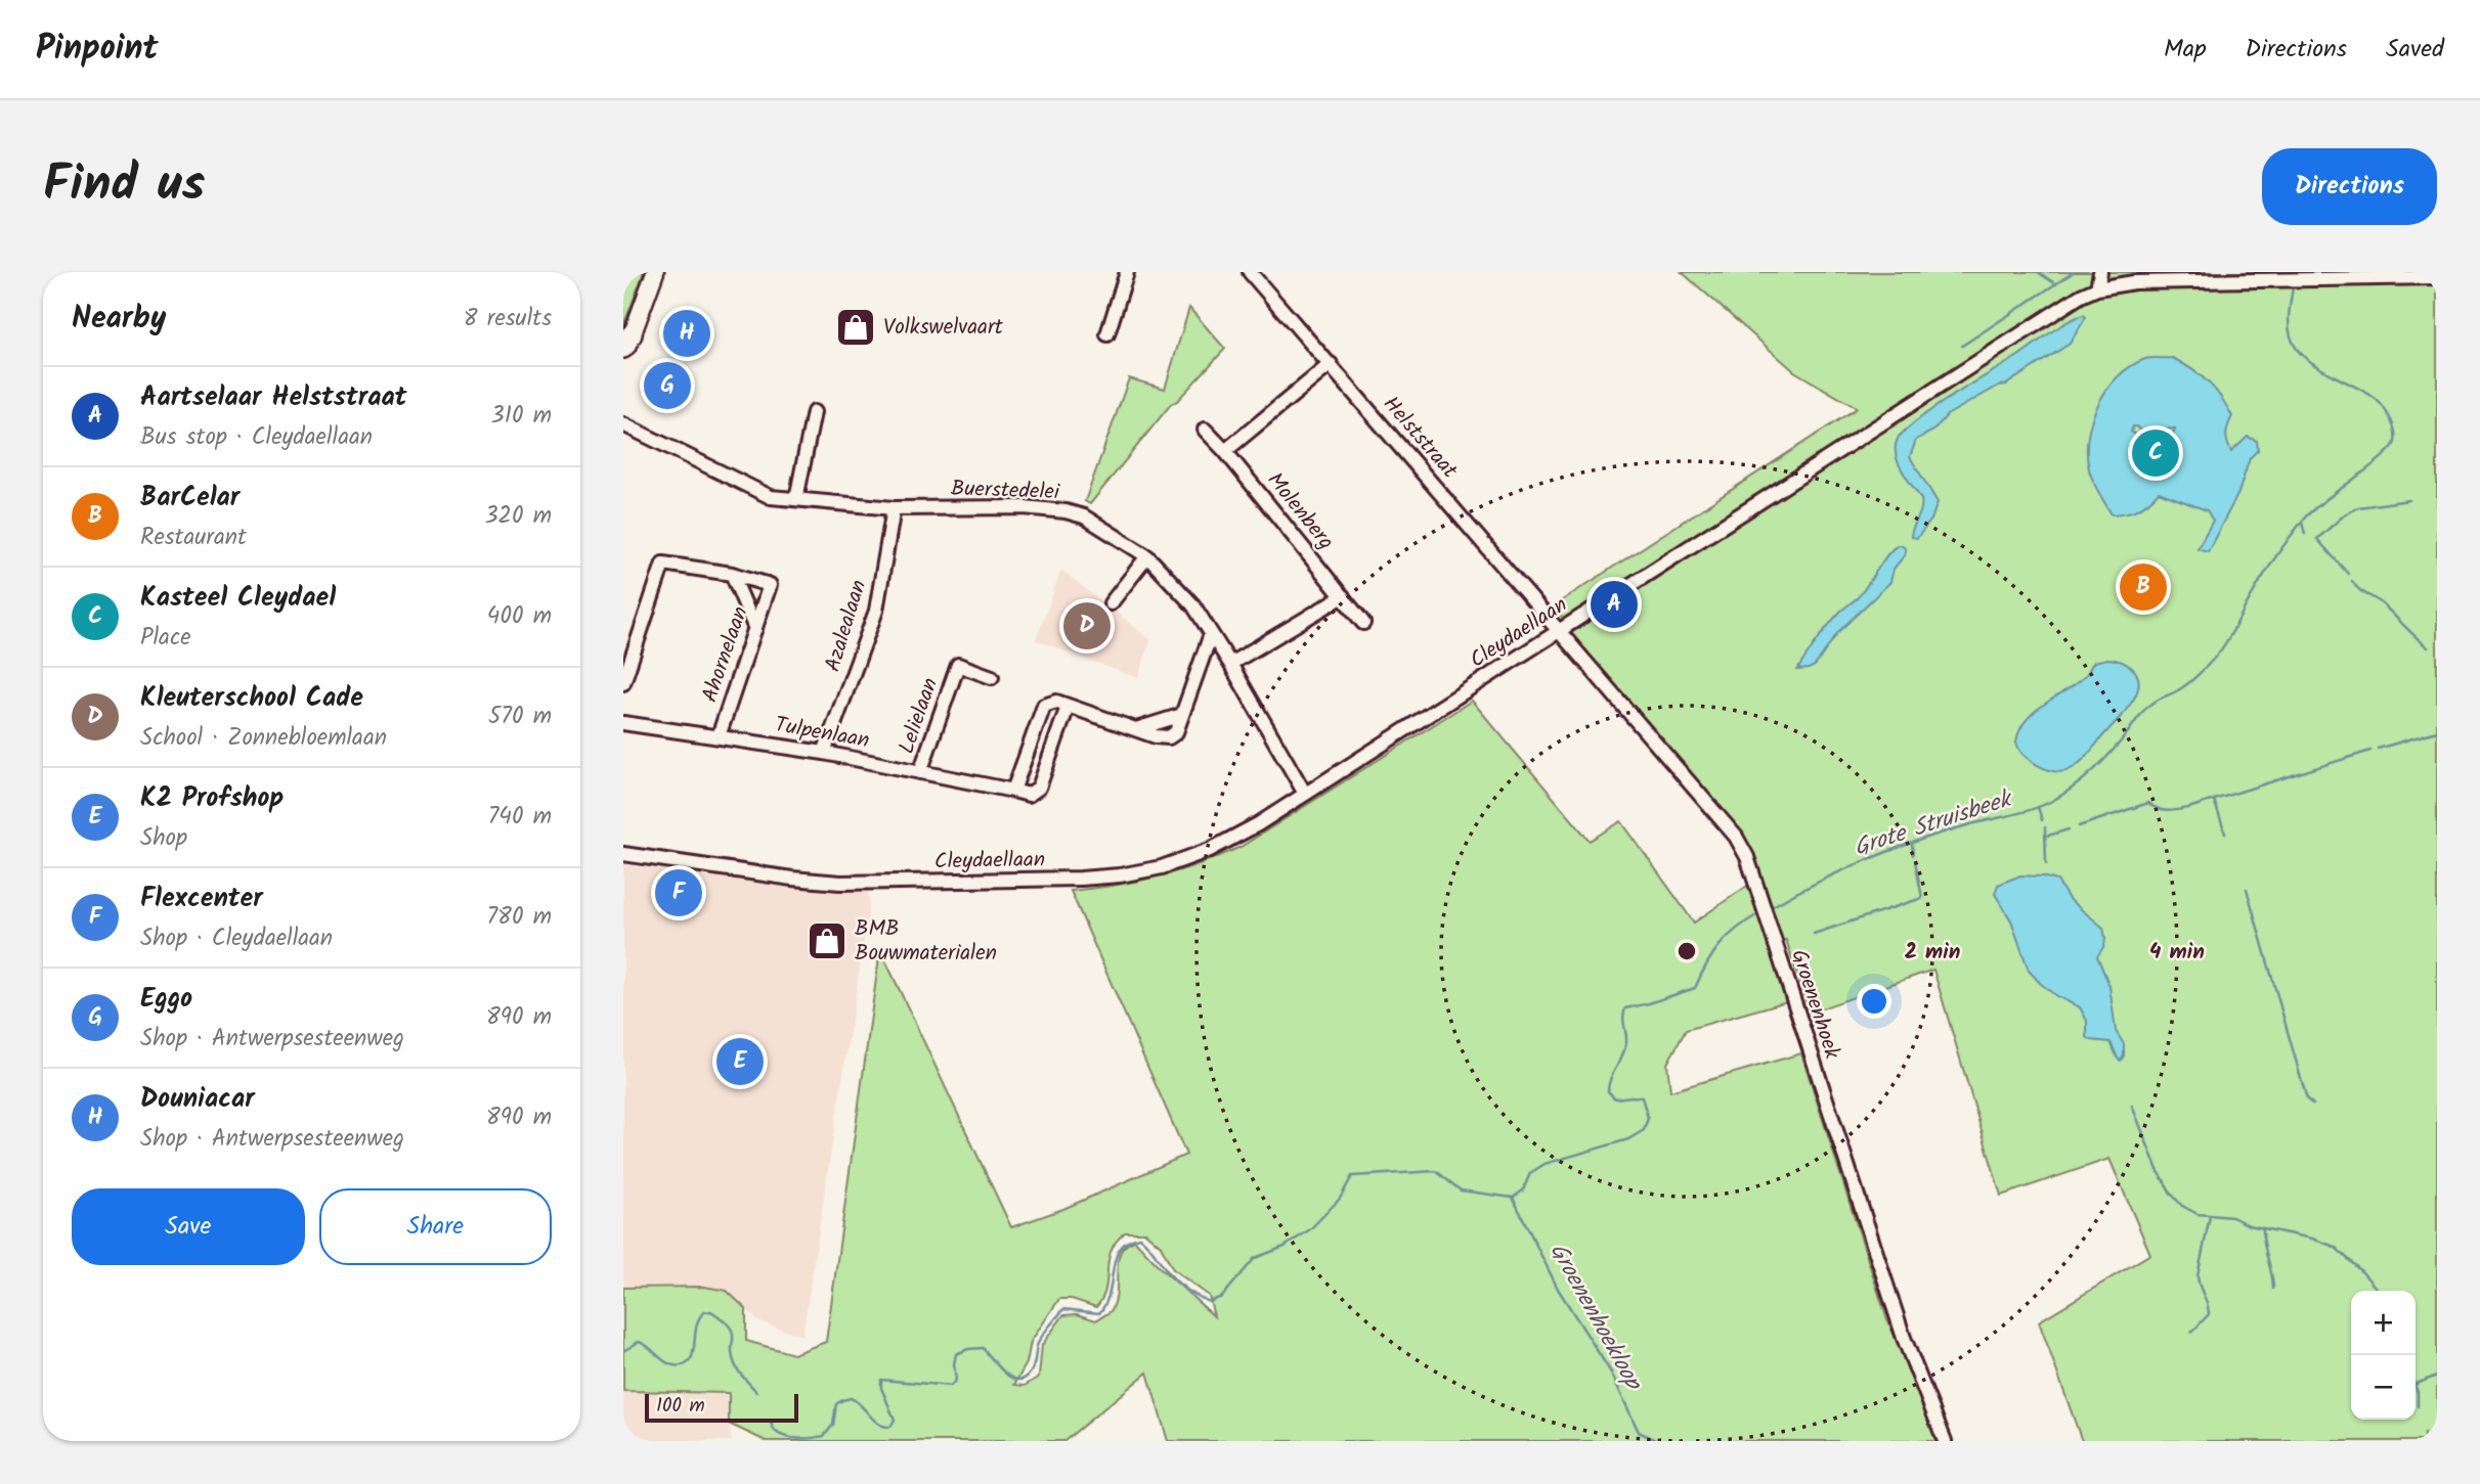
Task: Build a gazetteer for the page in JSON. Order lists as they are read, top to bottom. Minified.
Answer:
{"streets":{"street":["Helststraat","Buerstedelei","Molenberg","Azalealaan","Cleydaellaan","Ahornelaan","Lelielaan","Tulpenlaan","Groenenhoek"]},"crossings":[["Helststraat","Cleydaellaan"],["Helststraat","Groenenhoek"],["Buerstedelei","Azalealaan"],["Buerstedelei","Cleydaellaan"],["Azalealaan","Tulpenlaan"],["Cleydaellaan","Groenenhoek"],["Ahornelaan","Tulpenlaan"],["Lelielaan","Tulpenlaan"]],"water":["Grote Struisbeek","Groenenhoekloop"],"places":{"shop":["Volkswelvaart","BMB Bouwmaterialen"]},"scale_bar":"100 m","page":{"header":"Pinpoint","nav":["Map","Directions","Saved"],"title":"Find us","buttons":["Directions",["Save","Share"]],"heading":["Nearby","8 results"],"pins":["H","G","C","B","A","D","F","E"],"list":[{"mark":"A","name":"Aartselaar Helststraat","note":"Bus stop · Cleydaellaan","value":"310 m"},{"mark":"B","name":"BarCelar","note":"Restaurant","value":"320 m"},{"mark":"C","name":"Kasteel Cleydael","note":"Place","value":"400 m"},{"mark":"D","name":"Kleuterschool Cade","note":"School · Zonnebloemlaan","value":"570 m"},{"mark":"E","name":"K2 Profshop","note":"Shop","value":"740 m"},{"mark":"F","name":"Flexcenter","note":"Shop · Cleydaellaan","value":"780 m"},{"mark":"G","name":"Eggo","note":"Shop · Antwerpsesteenweg","value":"890 m"},{"mark":"H","name":"Douniacar","note":"Shop · Antwerpsesteenweg","value":"890 m"}],"map_buttons":["+","−"],"scale":"100 m"},"rings":["2 min","4 min"]}
